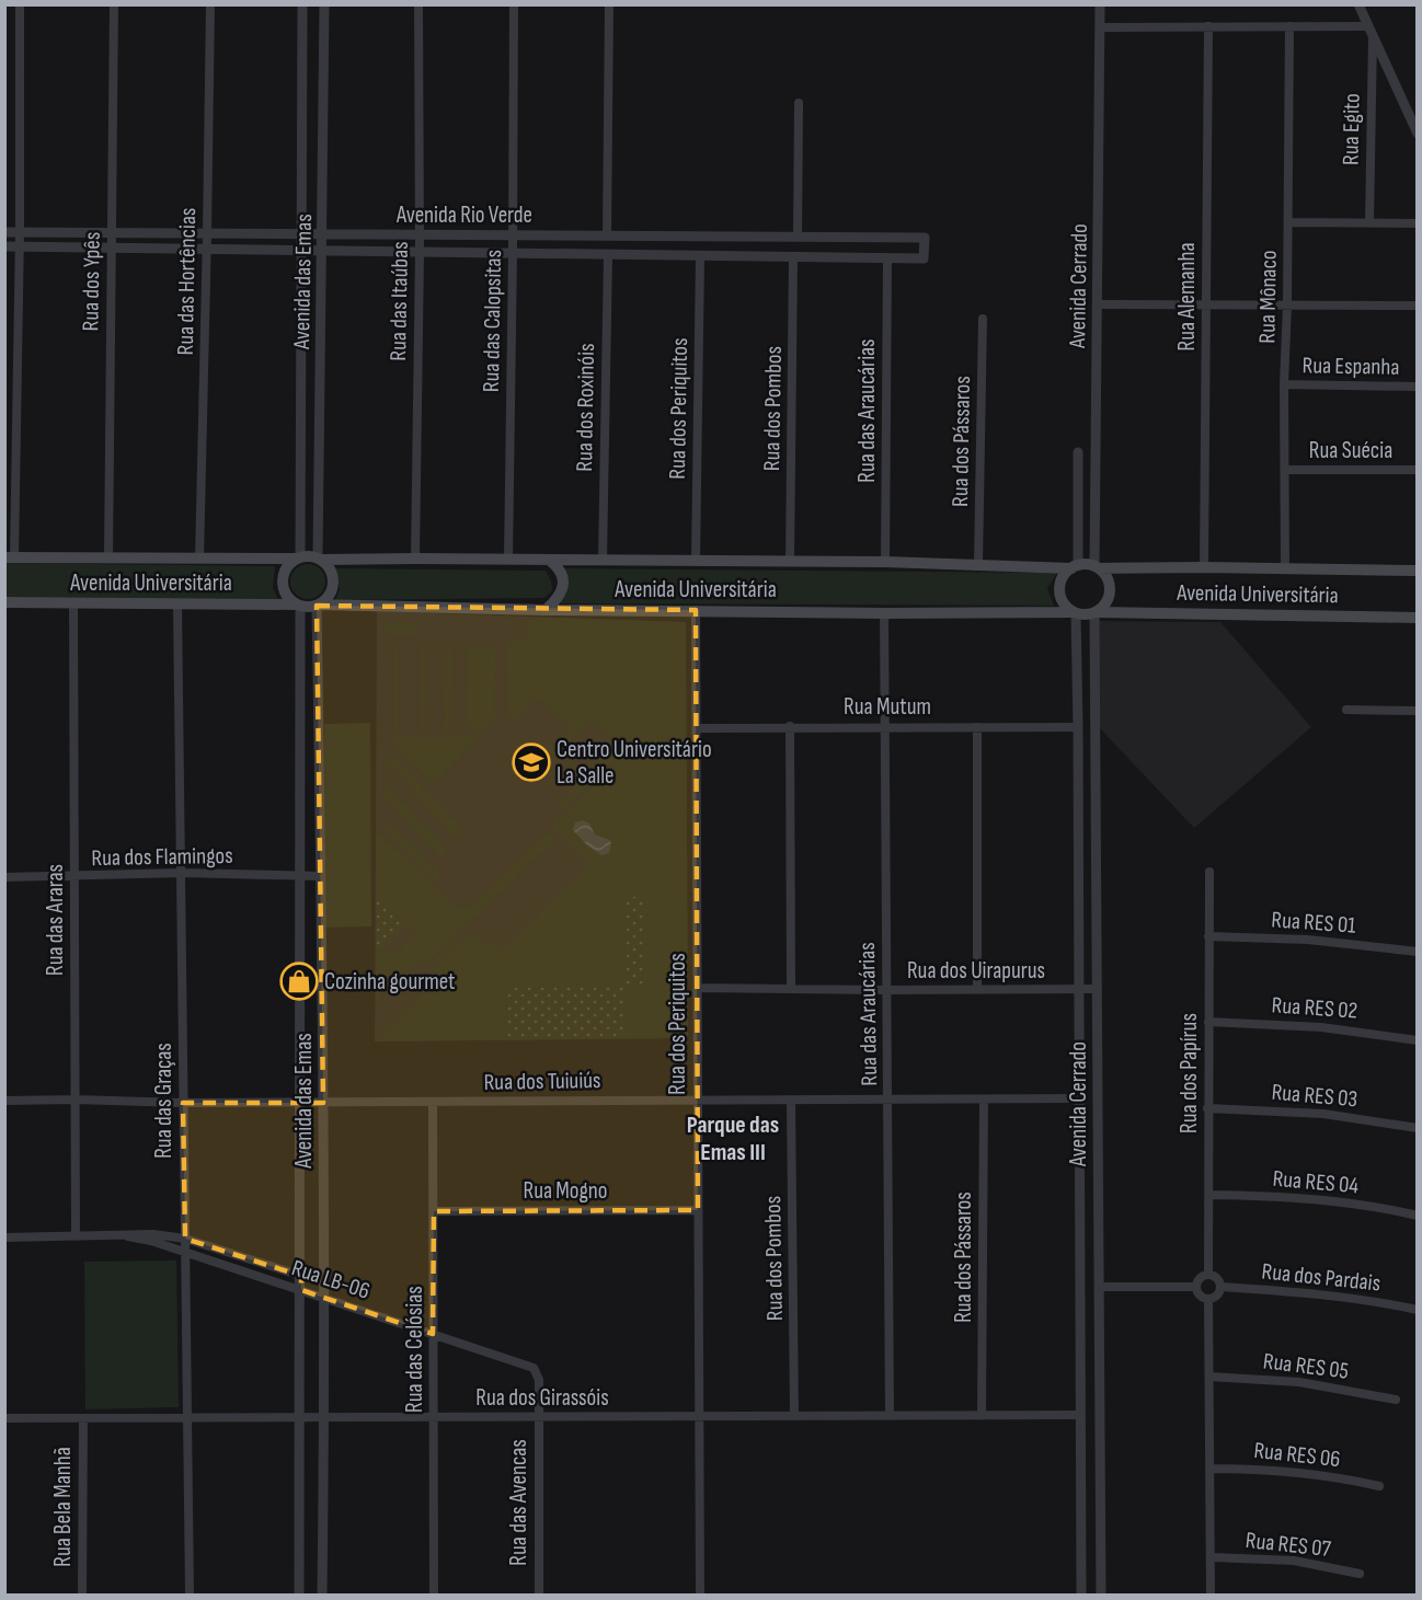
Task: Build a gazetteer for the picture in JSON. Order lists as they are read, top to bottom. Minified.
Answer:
{"streets":{"main road":["Avenida Universitária"],"street":["Rua Egito","Avenida Rio Verde","Rua dos Ypês","Rua das Hortências","Avenida das Emas","Avenida Cerrado","Rua Alemanha","Rua Mônaco","Rua das Itaúbas","Rua das Calopsitas","Rua Espanha","Rua dos Roxinóis","Rua dos Periquitos","Rua dos Pombos","Rua das Araucárias","Rua dos Pássaros","Rua Suécia","Rua Mutum","Rua dos Flamingos","Rua das Araras","Rua RES 01","Rua dos Uirapurus","Rua RES 02","Rua dos Papírus","Rua dos Tuiuiús","Rua RES 03","Rua das Graças","Rua RES 04","Rua Mogno","Rua dos Pardais","Rua LB-06","Rua das Celósias","Rua RES 05","Rua dos Girassóis","Rua RES 06","Rua das Avencas","Rua Bela Manhã","Rua RES 07"]},"crossings":[["Avenida Rio Verde","Rua dos Ypês"],["Avenida Rio Verde","Rua das Hortências"],["Avenida Rio Verde","Avenida das Emas"],["Avenida Rio Verde","Rua das Itaúbas"],["Avenida Rio Verde","Rua das Calopsitas"],["Avenida Rio Verde","Rua dos Roxinóis"],["Avenida Rio Verde","Rua dos Periquitos"],["Avenida Rio Verde","Rua dos Pombos"],["Avenida Rio Verde","Rua das Araucárias"],["Rua dos Ypês","Avenida Universitária"],["Rua das Hortências","Avenida Universitária"],["Avenida das Emas","Avenida Universitária"],["Avenida das Emas","Rua dos Flamingos"],["Avenida das Emas","Rua dos Tuiuiús"],["Avenida das Emas","Rua LB-06"],["Avenida das Emas","Rua dos Girassóis"],["Avenida Cerrado","Avenida Universitária"],["Avenida Cerrado","Rua Mutum"],["Avenida Cerrado","Rua dos Uirapurus"],["Avenida Cerrado","Rua dos Tuiuiús"],["Avenida Cerrado","Rua dos Girassóis"],["Rua Alemanha","Avenida Universitária"],["Rua Mônaco","Rua Espanha"],["Rua Mônaco","Rua Suécia"],["Rua Mônaco","Avenida Universitária"],["Rua das Itaúbas","Avenida Universitária"],["Rua das Calopsitas","Avenida Universitária"],["Rua dos Roxinóis","Avenida Universitária"],["Rua dos Periquitos","Avenida Universitária"],["Rua dos Periquitos","Rua Mutum"],["Rua dos Periquitos","Rua dos Uirapurus"],["Rua dos Periquitos","Rua dos Tuiuiús"],["Rua dos Periquitos","Rua Mogno"],["Rua dos Periquitos","Rua dos Girassóis"],["Rua dos Pombos","Avenida Universitária"],["Rua dos Pombos","Rua dos Tuiuiús"],["Rua dos Pombos","Rua dos Girassóis"],["Rua das Araucárias","Avenida Universitária"],["Rua das Araucárias","Rua Mutum"],["Rua das Araucárias","Rua dos Uirapurus"],["Rua das Araucárias","Rua dos Tuiuiús"],["Rua das Araucárias","Rua dos Girassóis"],["Rua dos Pássaros","Avenida Universitária"],["Rua dos Pássaros","Rua dos Tuiuiús"],["Rua dos Pássaros","Rua dos Girassóis"],["Avenida Universitária","Rua das Araras"],["Avenida Universitária","Rua das Graças"],["Rua dos Flamingos","Rua das Araras"],["Rua dos Flamingos","Rua das Graças"],["Rua das Araras","Rua dos Tuiuiús"],["Rua RES 01","Rua dos Papírus"],["Rua RES 02","Rua dos Papírus"],["Rua dos Papírus","Rua RES 03"],["Rua dos Papírus","Rua RES 04"],["Rua dos Papírus","Rua dos Pardais"],["Rua dos Tuiuiús","Rua das Graças"],["Rua dos Tuiuiús","Rua das Celósias"],["Rua das Graças","Rua LB-06"],["Rua das Graças","Rua dos Girassóis"],["Rua Mogno","Rua das Celósias"],["Rua LB-06","Rua das Celósias"],["Rua LB-06","Rua das Avencas"],["Rua das Celósias","Rua dos Girassóis"],["Rua dos Girassóis","Rua das Avencas"],["Rua dos Girassóis","Rua Bela Manhã"]],"districts":["Parque das Emas III"],"places":{"school or university":["Centro Universitário La Salle"],"shop":["Cozinha gourmet"]}}
